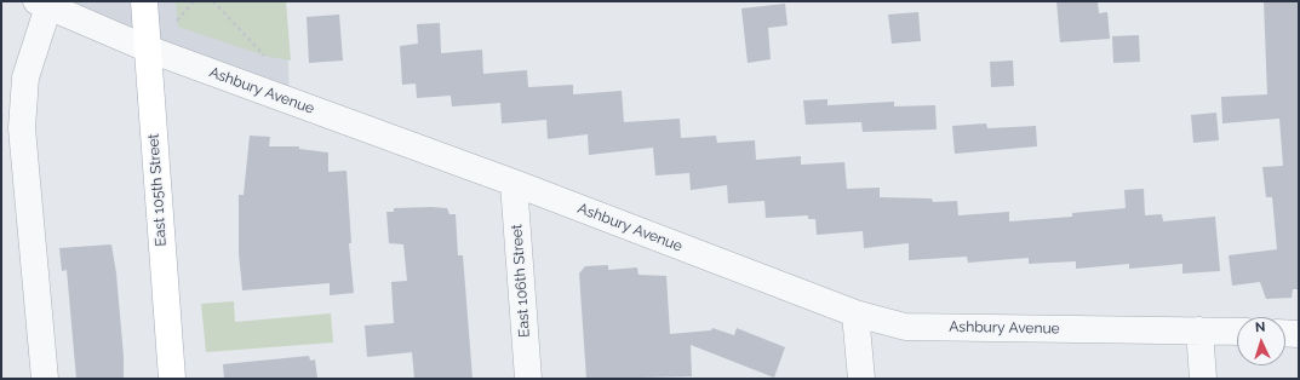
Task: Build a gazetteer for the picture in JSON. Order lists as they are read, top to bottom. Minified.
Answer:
{"streets":{"main road":["East 105th Street"],"street":["Ashbury Avenue","East 106th Street"]},"crossings":[["Ashbury Avenue","East 105th Street"],["Ashbury Avenue","East 106th Street"]],"north":"top"}
